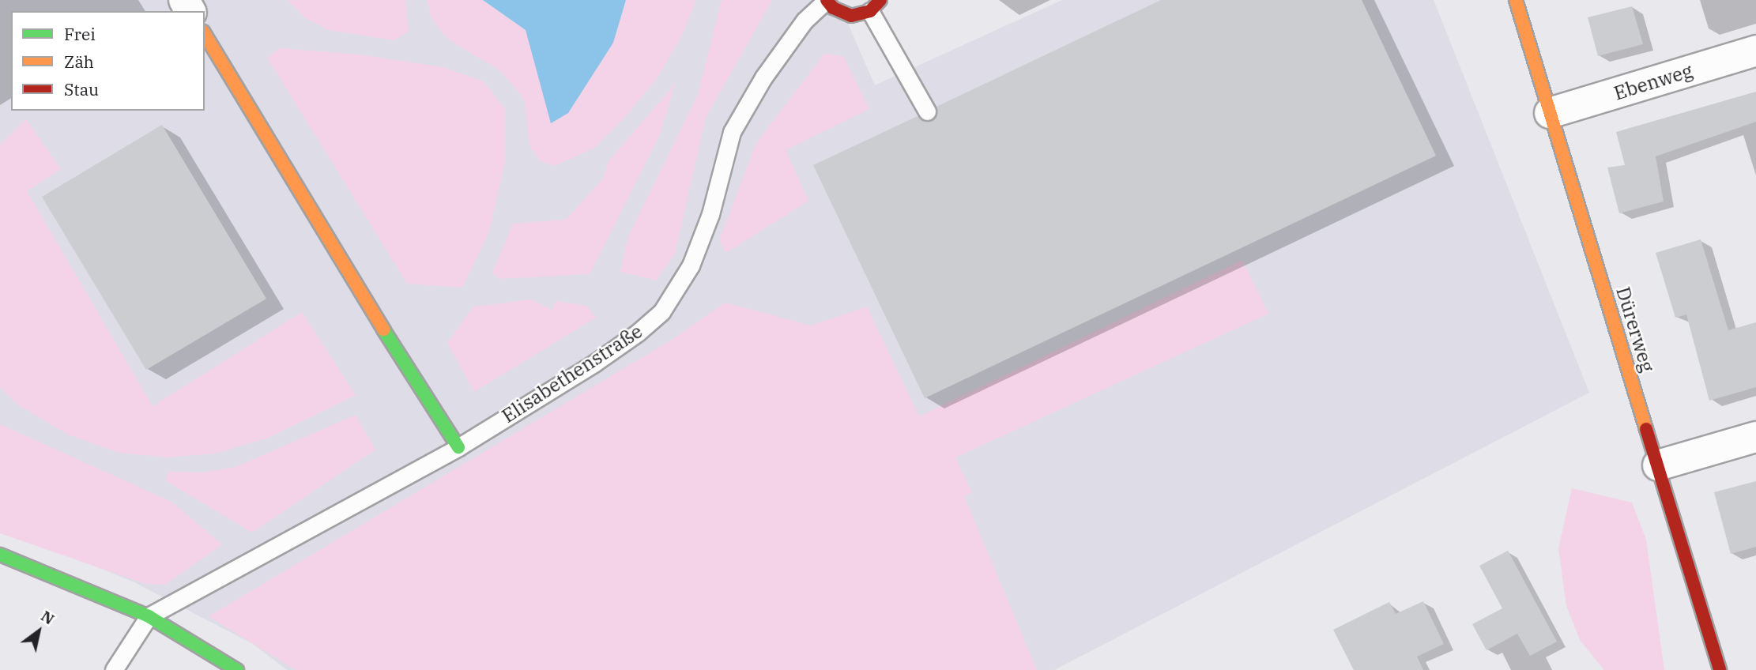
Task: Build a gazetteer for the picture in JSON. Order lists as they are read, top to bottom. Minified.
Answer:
{"streets":{"street":["Ebenweg","Dürerweg","Elisabethenstraße"]},"crossings":[["Ebenweg","Dürerweg"]],"legend":["Frei","Zäh","Stau"],"north":"top right"}
